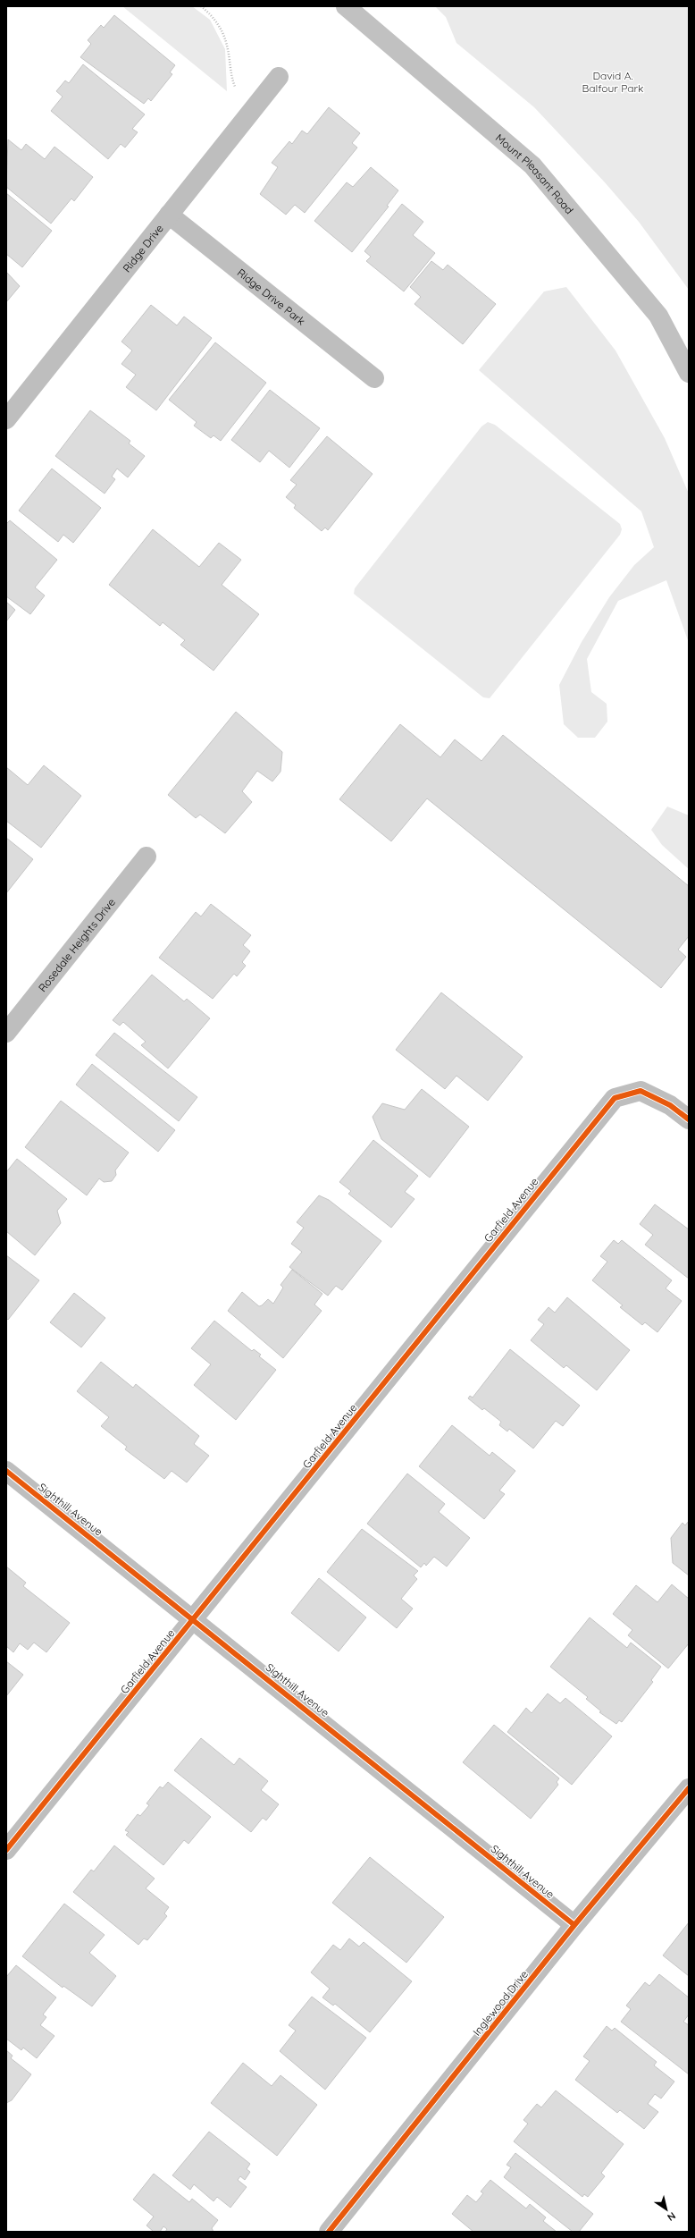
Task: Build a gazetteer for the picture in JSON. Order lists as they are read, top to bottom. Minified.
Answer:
{"streets":{"main road":["Mount Pleasant Road"],"street":["Ridge Drive","Ridge Drive Park","Rosedale Heights Drive","Garfield Avenue","Sighthill Avenue","Inglewood Drive"]},"crossings":[["Ridge Drive","Ridge Drive Park"],["Garfield Avenue","Sighthill Avenue"],["Sighthill Avenue","Inglewood Drive"]],"parks":["David A. Balfour Park"],"north":"bottom right"}
